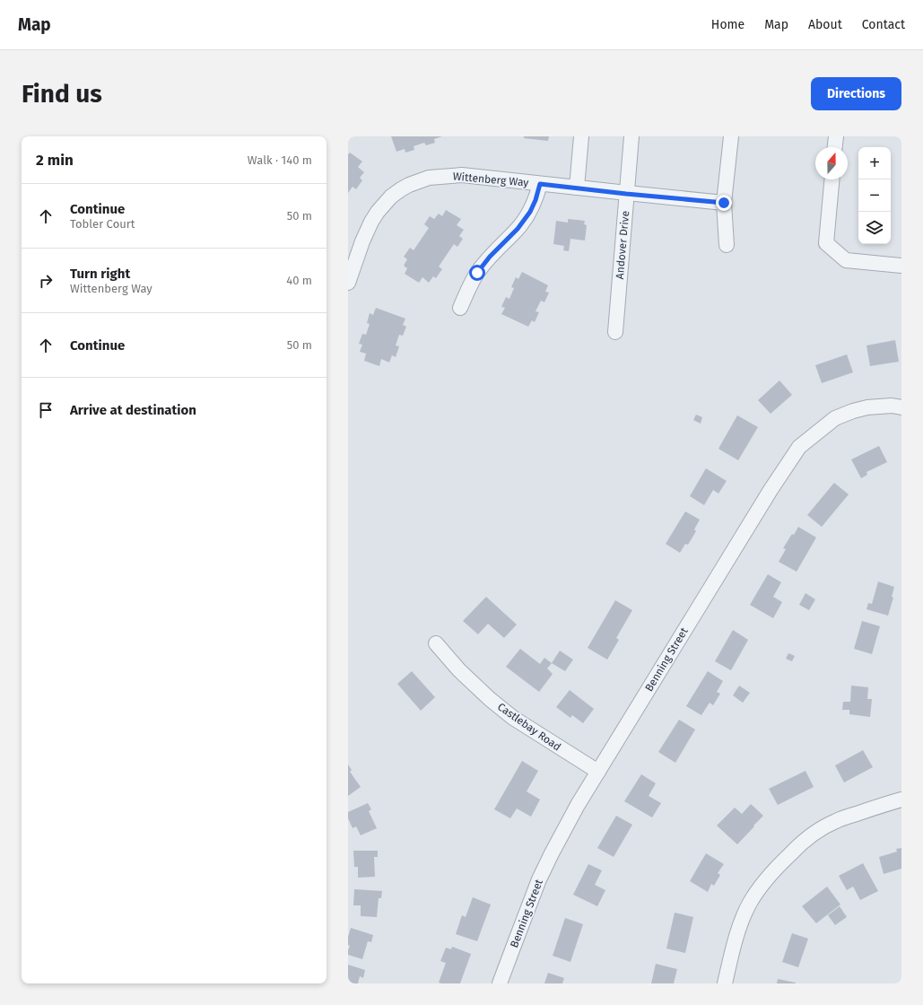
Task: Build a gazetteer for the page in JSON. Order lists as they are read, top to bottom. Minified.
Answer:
{"streets":{"street":["Wittenberg Way","Andover Drive","Benning Street","Castlebay Road"]},"crossings":[["Wittenberg Way","Andover Drive"],["Benning Street","Castlebay Road"]],"north":"top","page":{"header":"Map","nav":["Home","Map","About","Contact"],"buttons":"Directions","title":"Find us","heading":["2 min","Walk · 140 m"],"map_buttons":["+","−"],"list":[["Continue","Tobler Court","50 m"],["Turn right","Wittenberg Way","40 m"],["Continue","50 m"],"Arrive at destination"]}}
